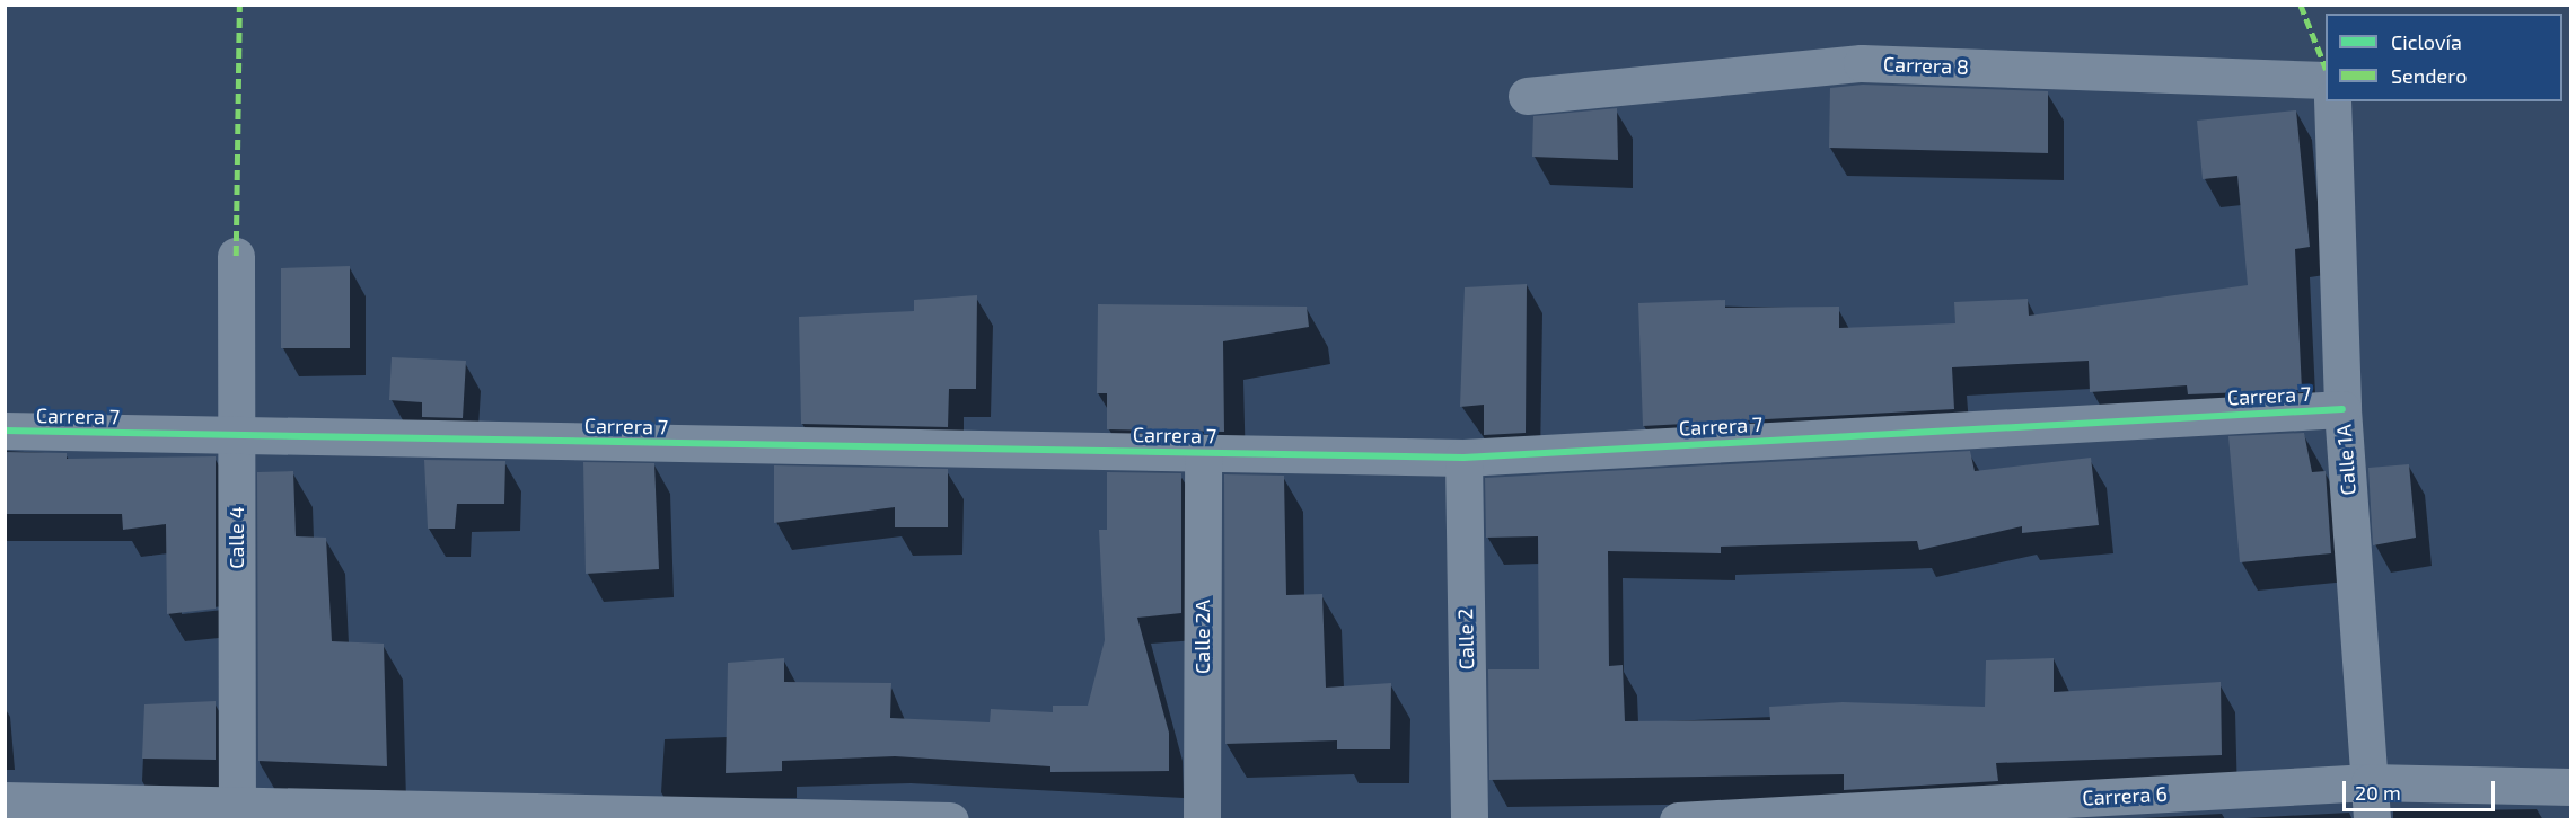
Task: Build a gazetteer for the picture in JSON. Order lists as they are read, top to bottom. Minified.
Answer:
{"streets":{"street":["Carrera 8","Carrera 7","Calle 1A","Calle 4","Calle 2A","Calle 2","Carrera 6"]},"crossings":[["Carrera 7","Calle 1A"],["Carrera 7","Calle 4"],["Carrera 7","Calle 2A"],["Carrera 7","Calle 2"],["Calle 1A","Carrera 6"]],"legend":["Ciclovía","Sendero"],"scale_bar":"20 m"}
